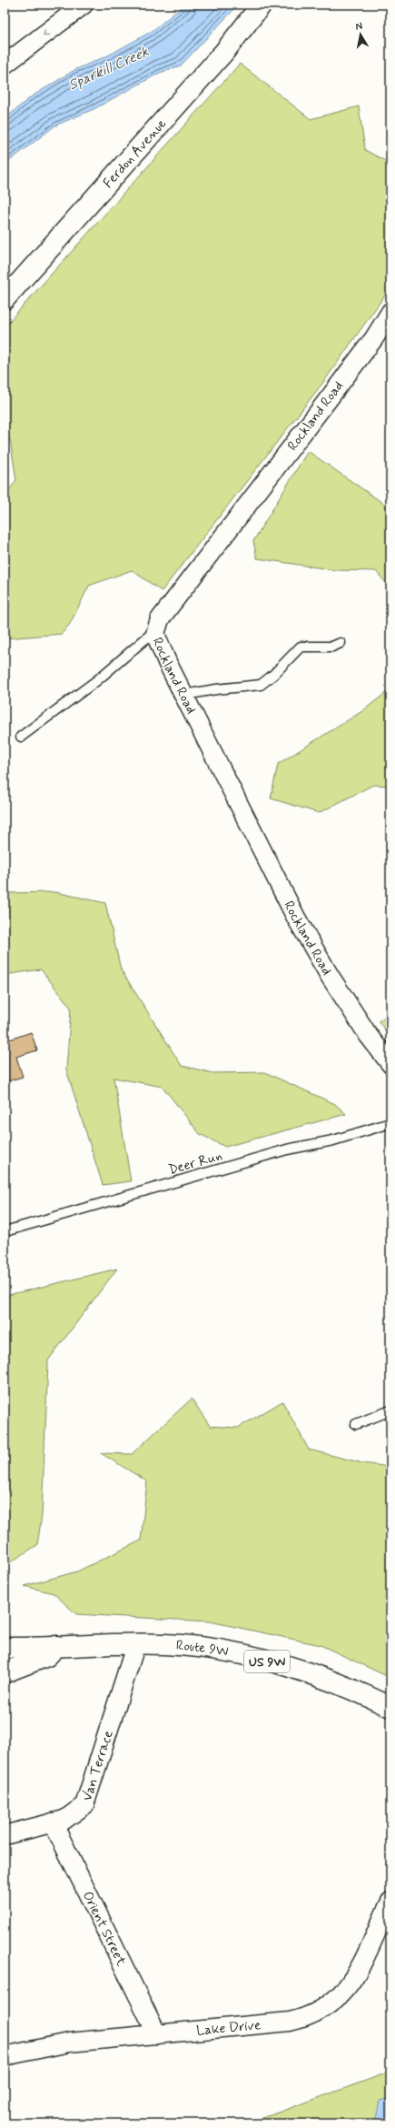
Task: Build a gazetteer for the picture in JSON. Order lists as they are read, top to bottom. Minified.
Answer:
{"streets":{"main road":["Ferdon Avenue","Route 9W","US 9W"],"street":["Rockland Road","Van Terrace","Orient Street","Lake Drive"],"lane":["Deer Run"]},"crossings":[["Route 9W","Van Terrace"],["Van Terrace","Orient Street"],["Orient Street","Lake Drive"]],"water":["Sparkill Creek"],"north":"top"}
